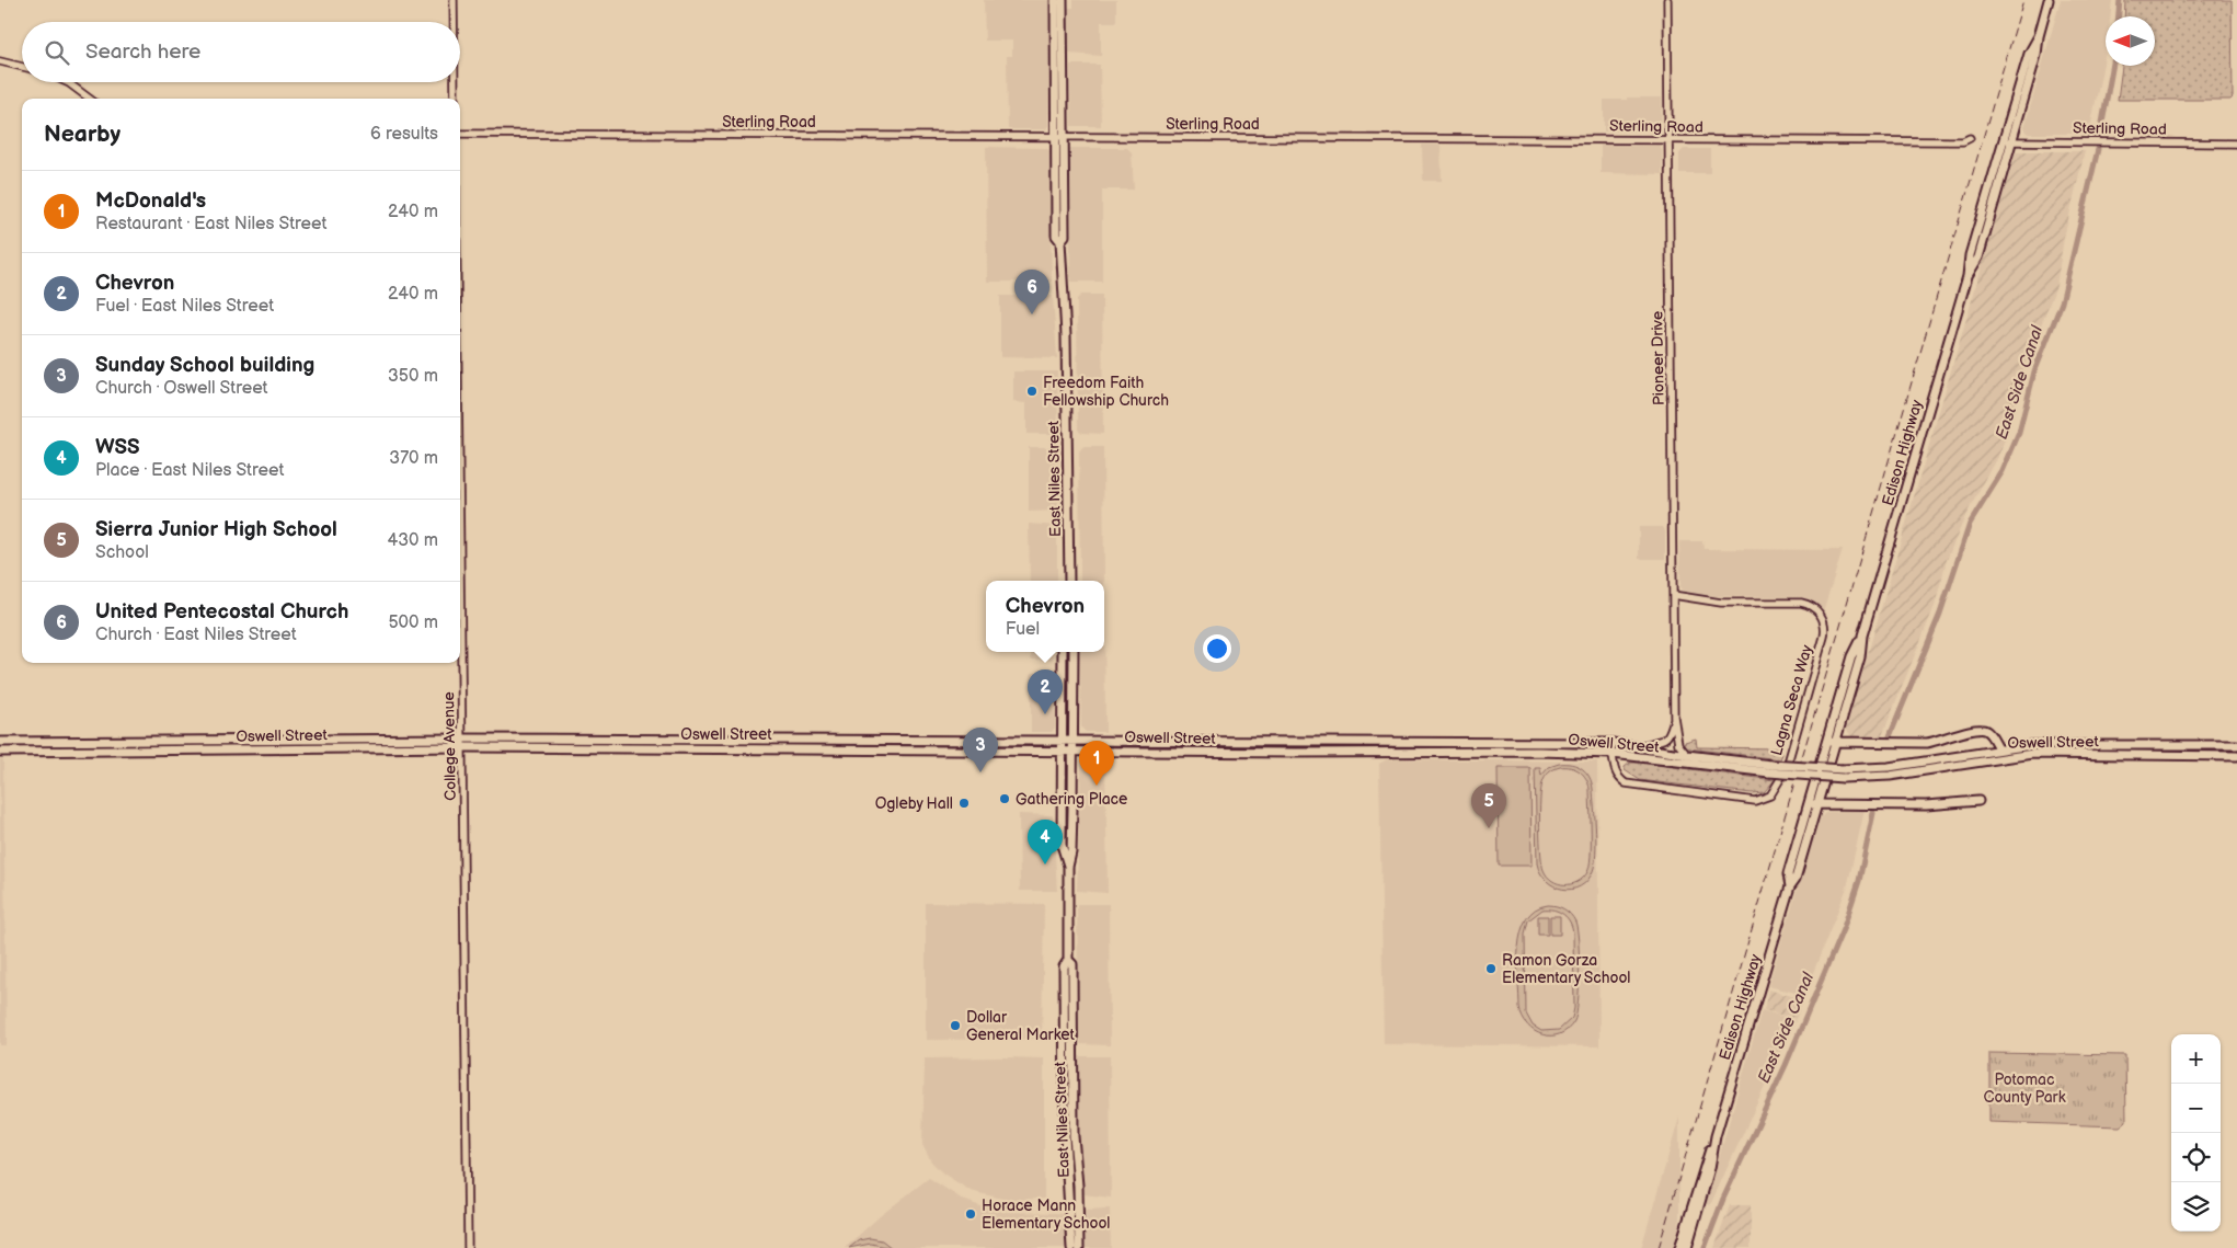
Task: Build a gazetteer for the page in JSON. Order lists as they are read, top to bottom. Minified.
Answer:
{"streets":{"main road":["Edison Highway","East Niles Street","Oswell Street"],"street":["Sterling Road","Pioneer Drive","Lagna Seca Way","College Avenue"]},"crossings":[["Sterling Road","Pioneer Drive"],["Sterling Road","Edison Highway"],["Sterling Road","East Niles Street"],["Pioneer Drive","Lagna Seca Way"],["Pioneer Drive","Oswell Street"],["Edison Highway","Oswell Street"],["East Niles Street","Oswell Street"],["Lagna Seca Way","Oswell Street"],["Oswell Street","College Avenue"]],"water":["East Side Canal"],"parks":["Potomac County Park"],"places":["Freedom Faith Fellowship Church","Gathering Place","Ogleby Hall","Ramon Gorza Elementary School","Dollar General Market","Horace Mann Elementary School"],"north":"left","page":{"search":"Search here","heading":["Nearby","6 results"],"list":[{"mark":"1","name":"McDonald's","note":"Restaurant · East Niles Street","value":"240 m"},{"mark":"2","name":"Chevron","note":"Fuel · East Niles Street","value":"240 m"},{"mark":"3","name":"Sunday School building","note":"Church · Oswell Street","value":"350 m"},{"mark":"4","name":"WSS","note":"Place · East Niles Street","value":"370 m"},{"mark":"5","name":"Sierra Junior High School","note":"School","value":"430 m"},{"mark":"6","name":"United Pentecostal Church","note":"Church · East Niles Street","value":"500 m"}],"pins":["6","2","3","1","5","4"],"popup":["Chevron","Fuel"],"map_buttons":["+","−"]}}
